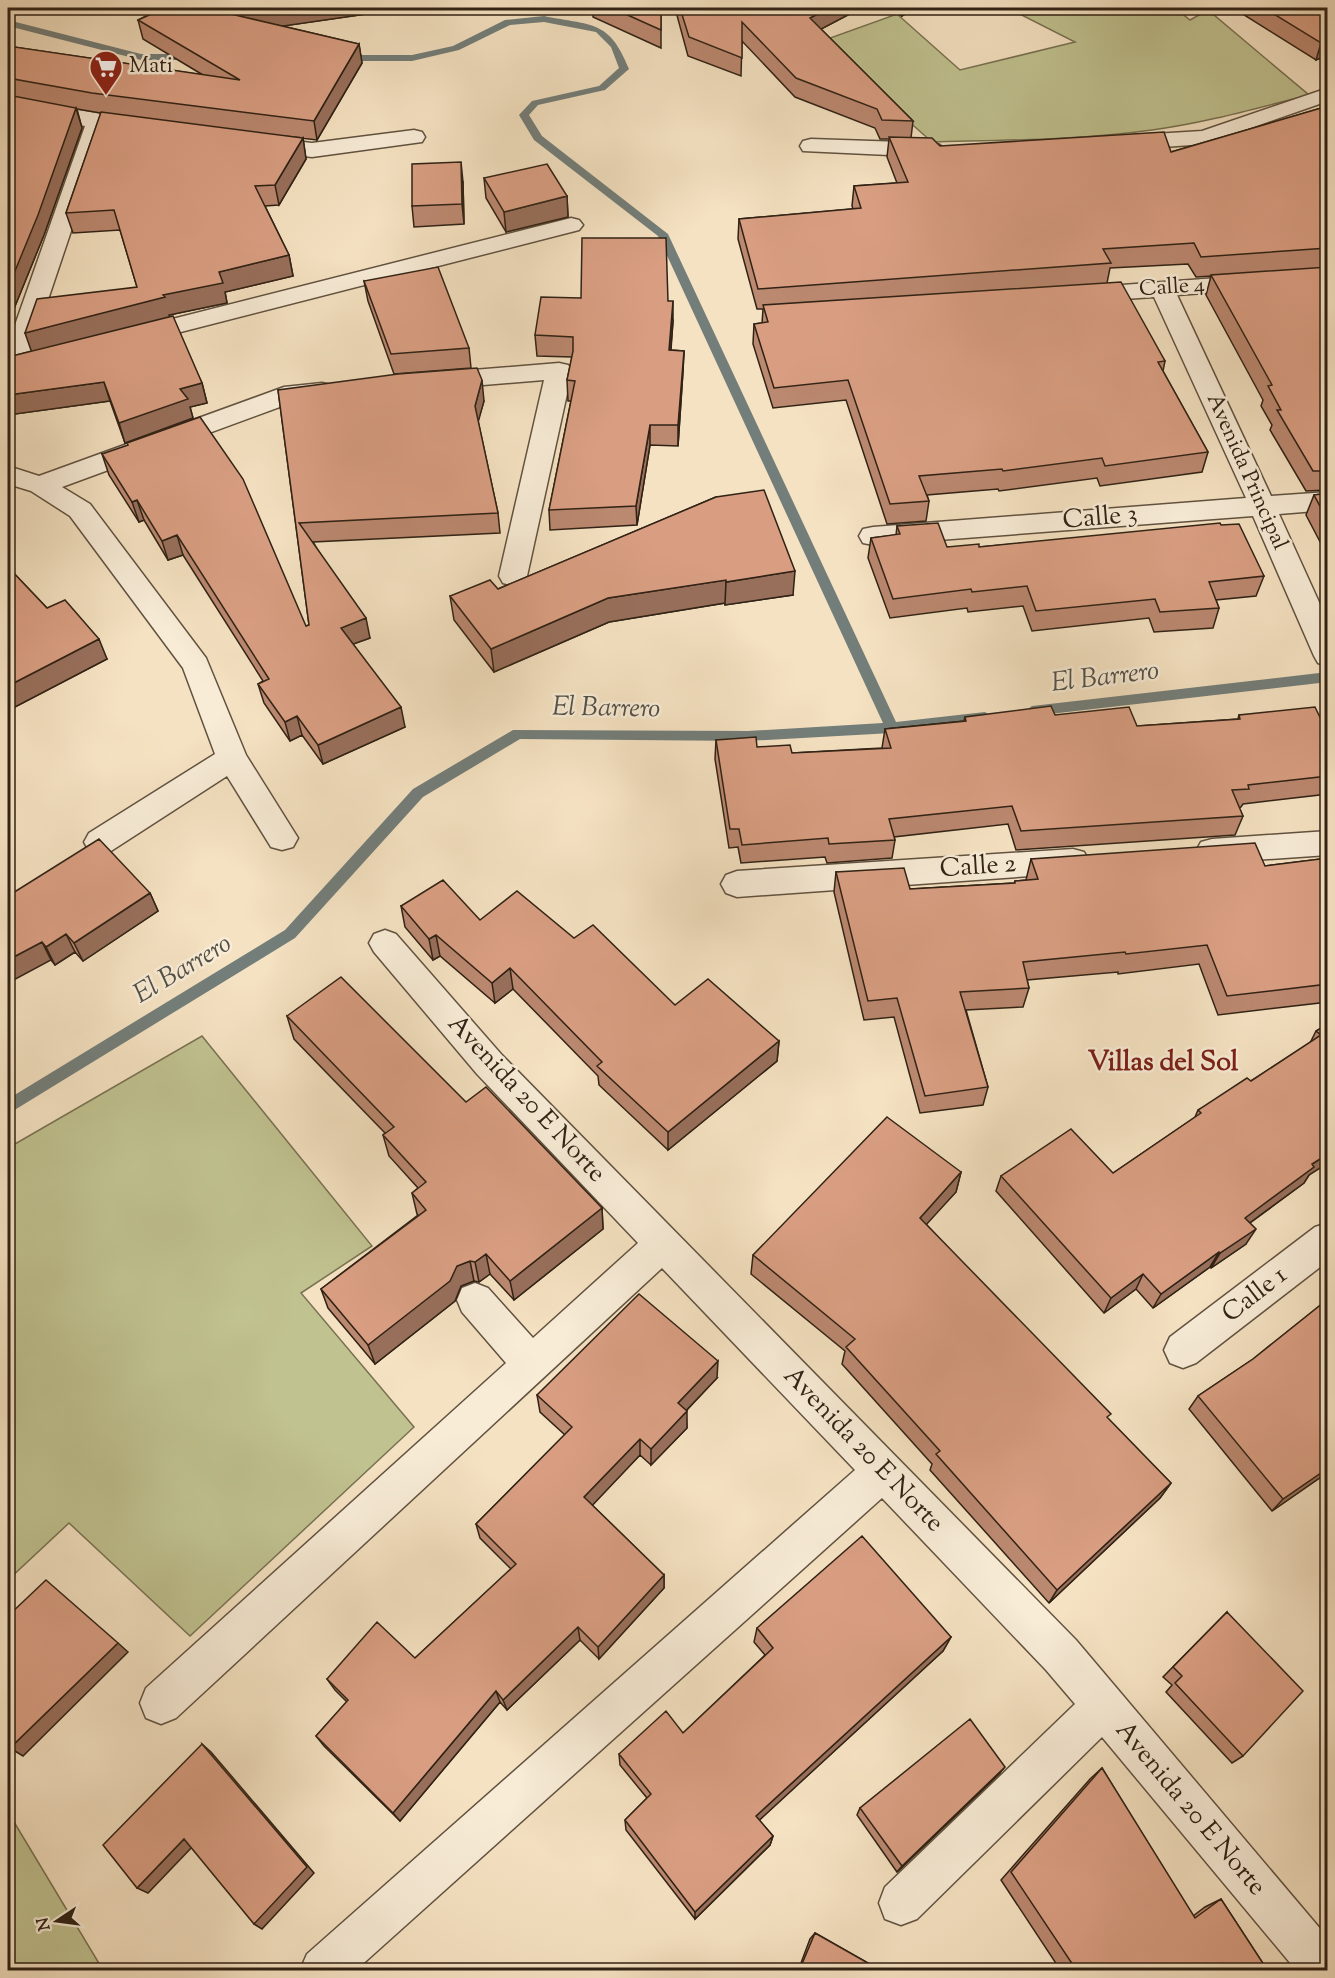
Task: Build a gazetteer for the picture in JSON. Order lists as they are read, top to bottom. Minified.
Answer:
{"streets":{"street":["Calle 4","Avenida Principal","Calle 3","Calle 2","Avenida 20 E Norte","Calle 1"]},"crossings":[["Calle 4","Avenida Principal"],["Avenida Principal","Calle 3"]],"districts":["Villas del Sol"],"water":["El Barrero"],"places":{"supermarket":["Mati"]},"north":"left"}
